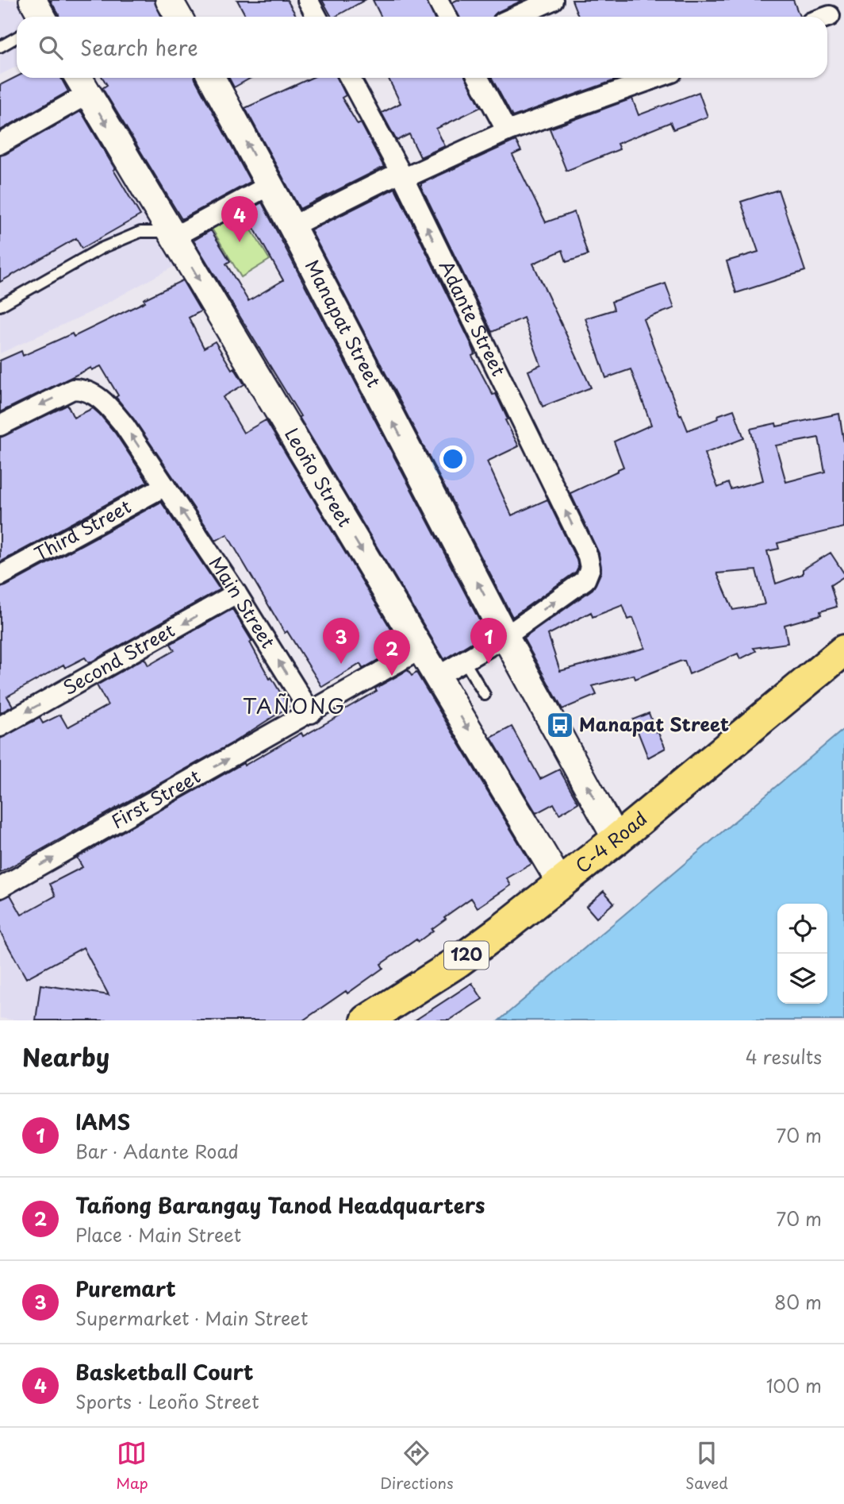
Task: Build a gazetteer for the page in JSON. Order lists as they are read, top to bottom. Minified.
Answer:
{"streets":{"highway":["C-4 Road","120"],"main road":["Manapat Street","Leoño Street"],"street":["Adante Street","Third Street","Main Street","Second Street","First Street"]},"crossings":[["Adante Street","Manapat Street"],["Manapat Street","C-4 Road"],["Leoño Street","C-4 Road"],["Third Street","Main Street"],["Main Street","Second Street"],["Main Street","First Street"]],"one_way":["Adante Street","Manapat Street","Leoño Street","Main Street","Second Street","First Street"],"districts":["TAÑONG"],"places":{"bus stop":["Manapat Street"]},"page":{"search":"Search here","pins":["4","1","3","2"],"heading":["Nearby","4 results"],"list":[{"mark":"1","name":"IAMS","note":"Bar · Adante Road","value":"70 m"},{"mark":"2","name":"Tañong Barangay Tanod Headquarters","note":"Place · Main Street","value":"70 m"},{"mark":"3","name":"Puremart","note":"Supermarket · Main Street","value":"80 m"},{"mark":"4","name":"Basketball Court","note":"Sports · Leoño Street","value":"100 m"}],"nav":["Map","Directions","Saved"]}}
